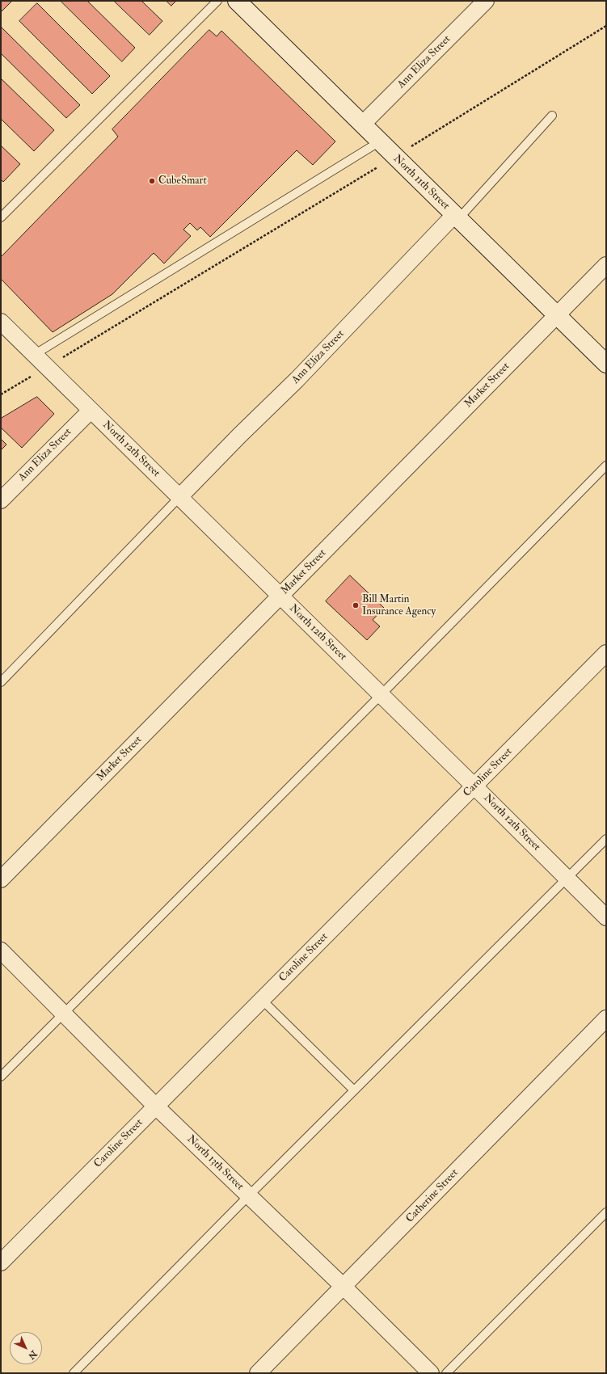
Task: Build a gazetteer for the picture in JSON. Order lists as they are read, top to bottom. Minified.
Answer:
{"streets":{"street":["Ann Eliza Street","North 11th Street","Market Street","North 12th Street","Caroline Street","North 13th Street","Catherine Street"]},"crossings":[["Ann Eliza Street","North 11th Street"],["Ann Eliza Street","North 12th Street"],["North 11th Street","Market Street"],["Market Street","North 12th Street"],["North 12th Street","Caroline Street"],["Caroline Street","North 13th Street"],["North 13th Street","Catherine Street"]],"places":["CubeSmart","Bill Martin Insurance Agency"],"north":"bottom right"}
